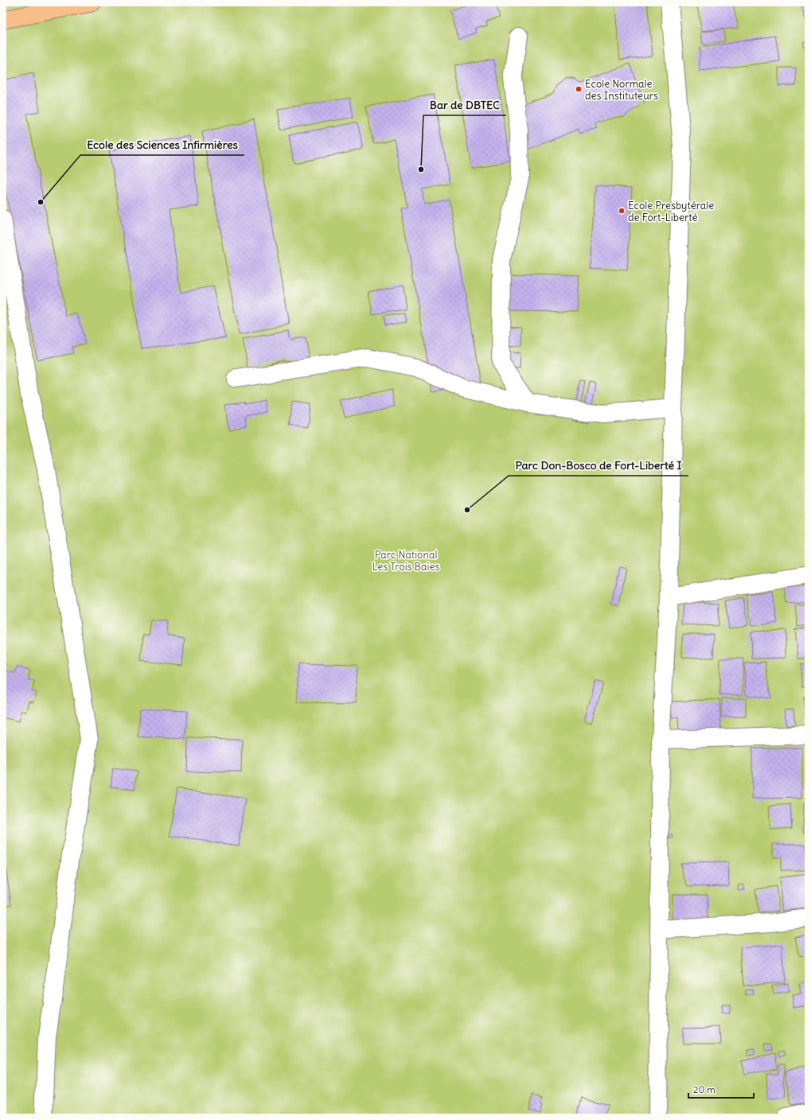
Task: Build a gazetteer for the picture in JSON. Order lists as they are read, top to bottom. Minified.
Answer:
{"parks":["Parc National Les Trois Baies"],"places":["Ecole Normale des Instituteurs","Bar de DBTEC","Ecole des Sciences Infirmières","Ecole Presbytérale de Fort-Liberté","Parc Don-Bosco de Fort-Liberté I"],"scale_bar":"20 m"}
